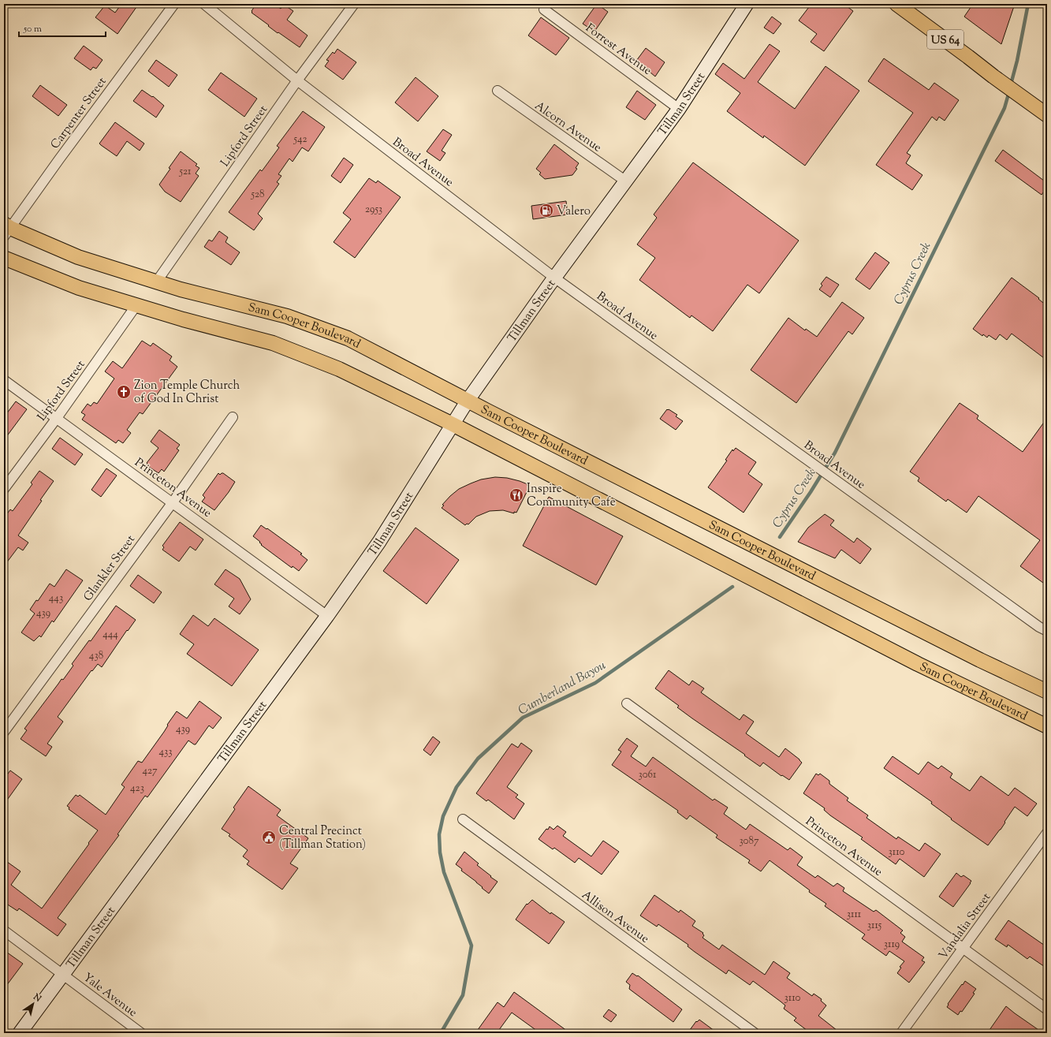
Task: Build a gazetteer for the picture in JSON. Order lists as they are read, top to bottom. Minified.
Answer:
{"streets":{"main road":["US 64","Tillman Street","Sam Cooper Boulevard"],"street":["Forrest Avenue","Carpenter Street","Alcorn Avenue","Lipford Street","Broad Avenue","Princeton Avenue","Glankler Street","Allison Avenue","Vandalia Street","Yale Avenue"]},"crossings":[["Forrest Avenue","Tillman Street"],["Tillman Street","Alcorn Avenue"],["Tillman Street","Broad Avenue"],["Tillman Street","Sam Cooper Boulevard"],["Tillman Street","Princeton Avenue"],["Tillman Street","Yale Avenue"],["Carpenter Street","Sam Cooper Boulevard"],["Lipford Street","Broad Avenue"],["Lipford Street","Sam Cooper Boulevard"],["Lipford Street","Princeton Avenue"],["Princeton Avenue","Glankler Street"],["Princeton Avenue","Vandalia Street"]],"water":["Cyprus Creek","Cumberland Bayou"],"places":{"fuel station":["Valero"],"church":["Zion Temple Church of God In Christ"],"restaurant":["Inspire Community Cafe"],"public building":["Central Precinct (Tillman Station)"]},"house_numbers":["542","521","528","2953","443","439","444","438","439","433","427","3061","423","3087","3110","3111","3115","3119","3110"],"scale_bar":"50 m","north":"top right"}
